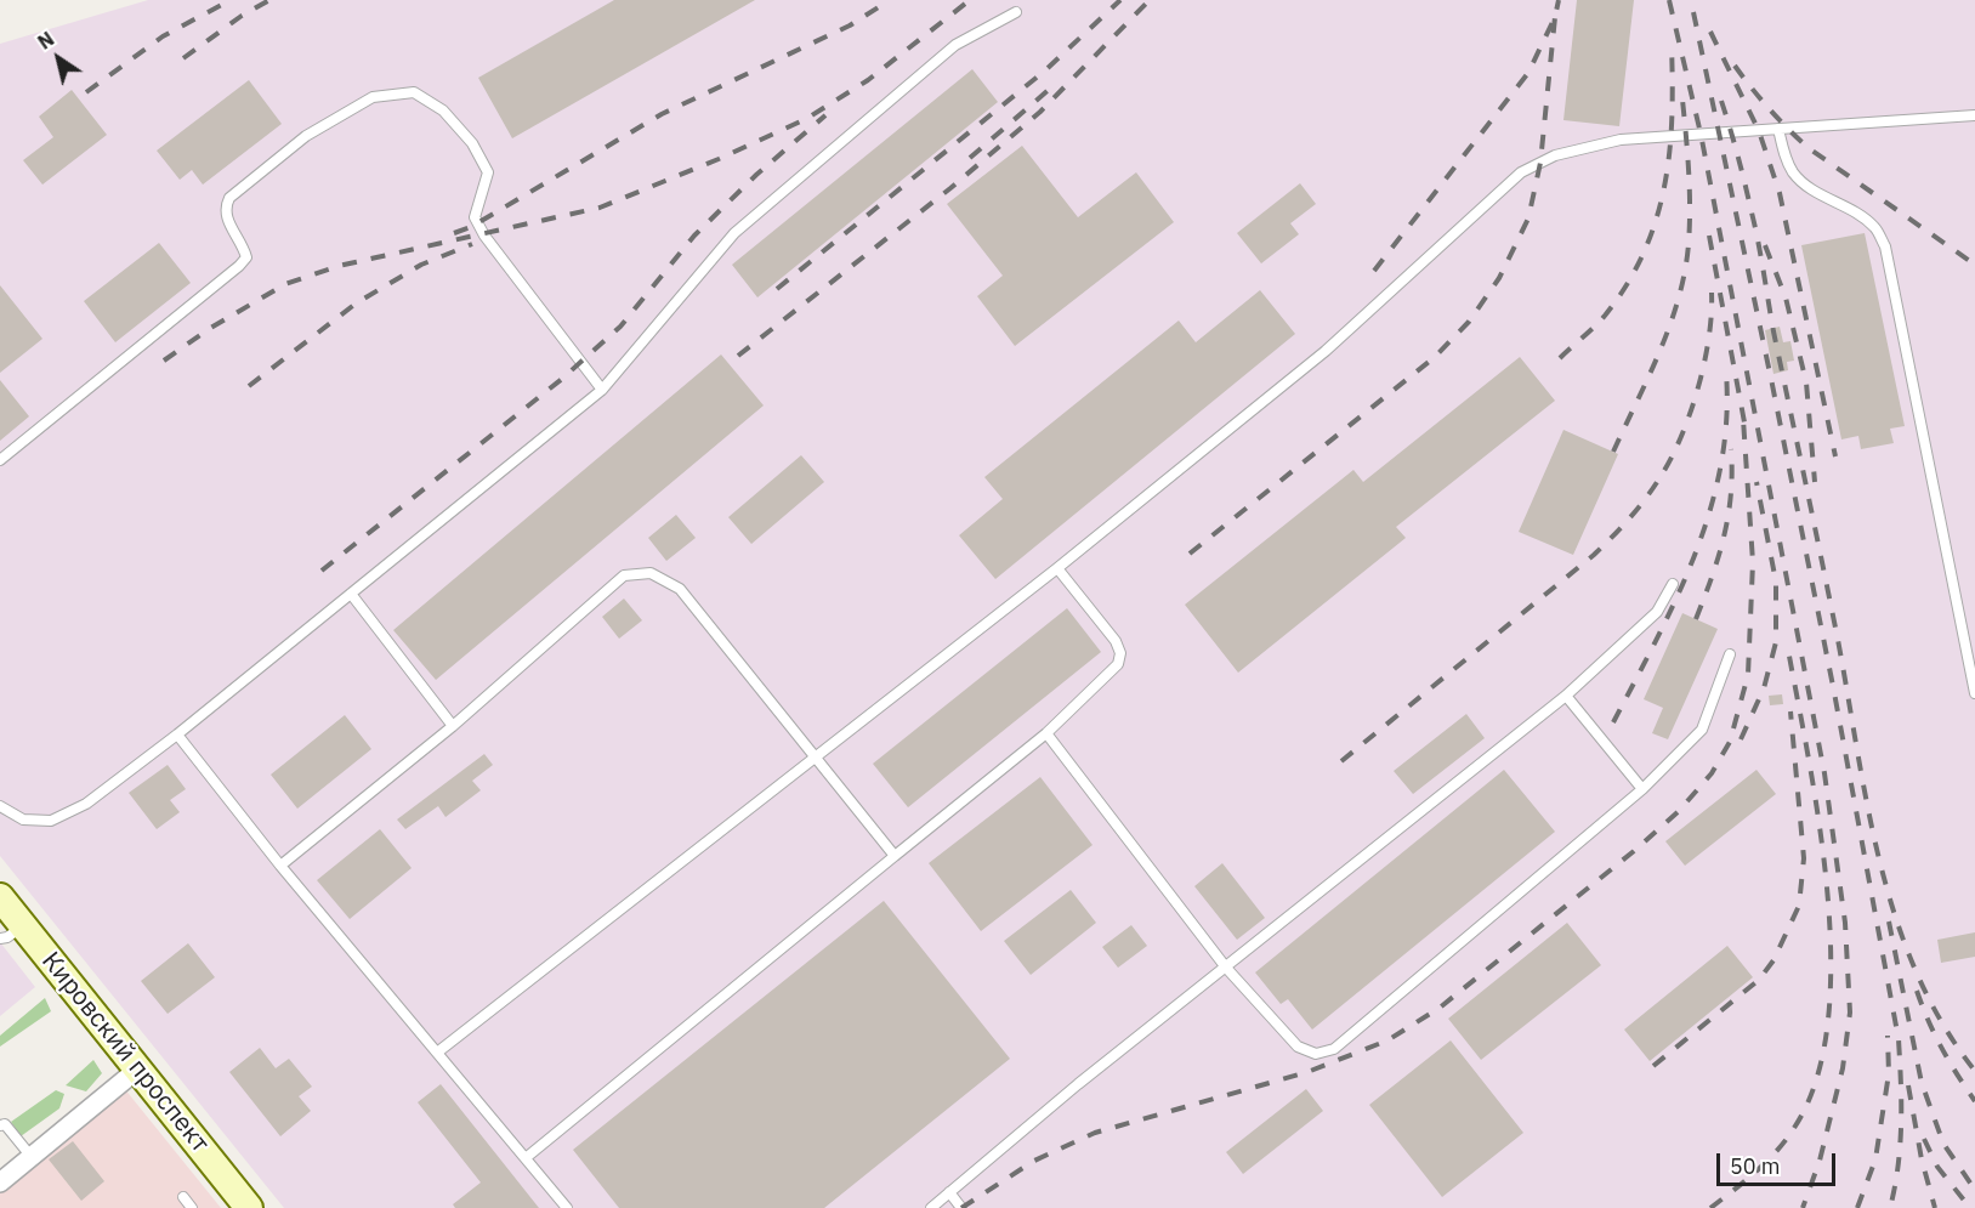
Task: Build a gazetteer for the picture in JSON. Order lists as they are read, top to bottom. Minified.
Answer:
{"streets":{"main road":["Кировский проспект"]},"scale_bar":"50 m","north":"top left"}
